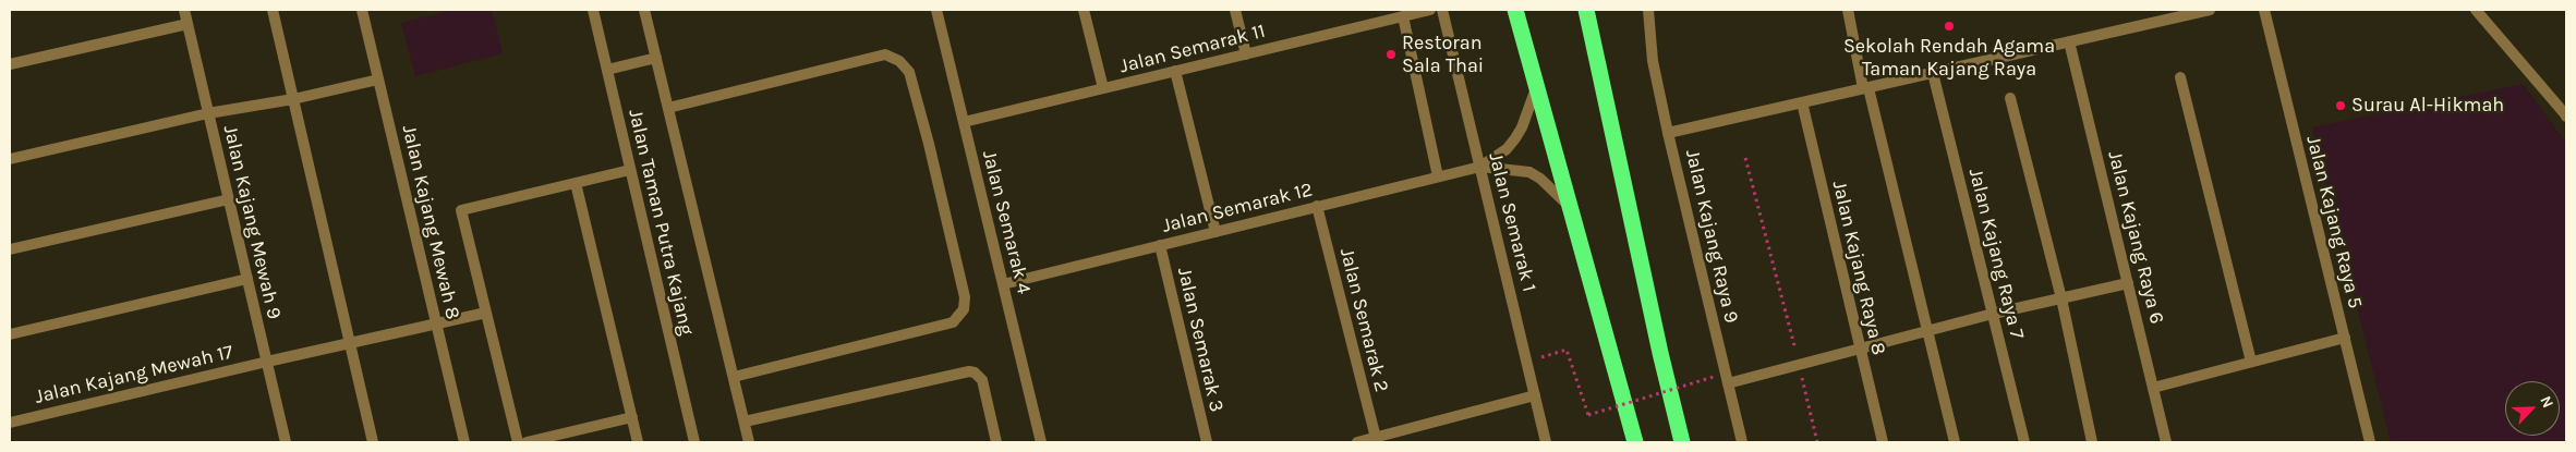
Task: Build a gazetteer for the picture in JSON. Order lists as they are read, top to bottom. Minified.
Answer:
{"streets":{"street":["Jalan Semarak 11","Jalan Semarak 12","Jalan Kajang Mewah 9","Jalan Kajang Mewah 8","Jalan Taman Putra Kajang","Jalan Semarak 4","Jalan Semarak 1","Jalan Kajang Raya 5","Jalan Kajang Raya 9","Jalan Kajang Raya 6","Jalan Kajang Raya 7","Jalan Kajang Raya 8","Jalan Semarak 2","Jalan Semarak 3","Jalan Kajang Mewah 17"]},"crossings":[["Jalan Semarak 11","Jalan Semarak 4"],["Jalan Semarak 12","Jalan Semarak 4"],["Jalan Semarak 12","Jalan Semarak 1"],["Jalan Semarak 12","Jalan Semarak 2"],["Jalan Semarak 12","Jalan Semarak 3"],["Jalan Kajang Mewah 9","Jalan Kajang Mewah 17"],["Jalan Kajang Mewah 8","Jalan Kajang Mewah 17"],["Jalan Kajang Raya 9","Jalan Kajang Raya 6"],["Jalan Kajang Raya 9","Jalan Kajang Raya 7"],["Jalan Kajang Raya 9","Jalan Kajang Raya 8"]],"places":["Sekolah Rendah Agama Taman Kajang Raya","Restoran Sala Thai","Surau Al-Hikmah"],"north":"top right"}
